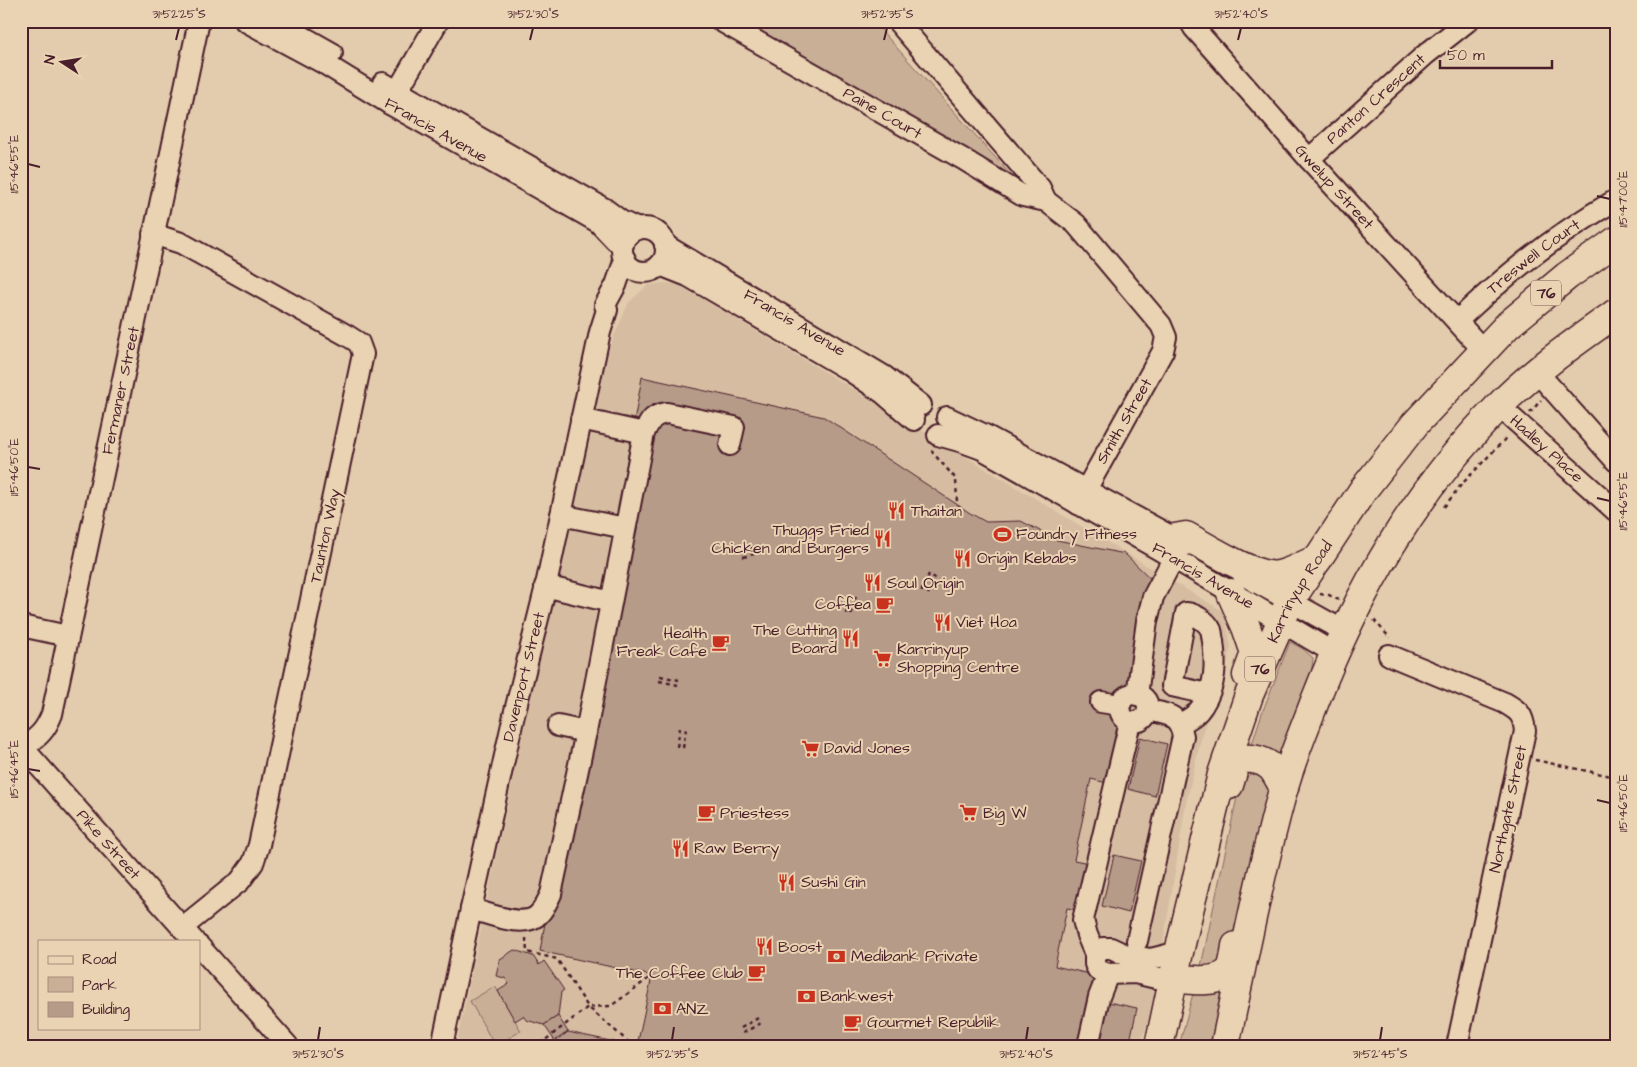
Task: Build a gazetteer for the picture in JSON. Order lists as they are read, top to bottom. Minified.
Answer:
{"streets":{"highway":["76","Karrinyup Road"],"street":["Panton Crescent","Paine Court","Francis Avenue","Gwelup Street","Treswell Court","Fermaner Street","Smith Street","Hadley Place","Taunton Way","Davenport Street","Northgate Street","Pike Street"]},"crossings":[["Panton Crescent","Gwelup Street"],["Paine Court","Smith Street"],["Francis Avenue","Smith Street"],["Francis Avenue","Karrinyup Road"],["Francis Avenue","Davenport Street"],["Gwelup Street","Treswell Court"],["Gwelup Street","Karrinyup Road"],["Fermaner Street","Taunton Way"],["Fermaner Street","Pike Street"],["Taunton Way","Pike Street"]],"places":{"restaurant":["Thaitan","Thuggs Fried Chicken and Burgers","Origin Kebabs","Soul Origin","Viet Hoa","The Cutting Board","Raw Berry","Sushi Gin","Boost"],"sports":["Foundry Fitness"],"cafe":["Coffea","Health Freak Cafe","Priestess","The Coffee Club","Gourmet Republik"],"supermarket":["Karrinyup Shopping Centre","David Jones","Big W"],"bank":["Medibank Private","Bankwest","ANZ"]},"legend":["Road","Park","Building"],"scale_bar":"50 m","north":"left","coordinates":["31°52'25\"S","31°52'30\"S","31°52'35\"S","31°52'40\"S","115°46'55\"E","115°47'00\"E","115°46'50\"E","115°46'45\"E","31°52'45\"S"]}
